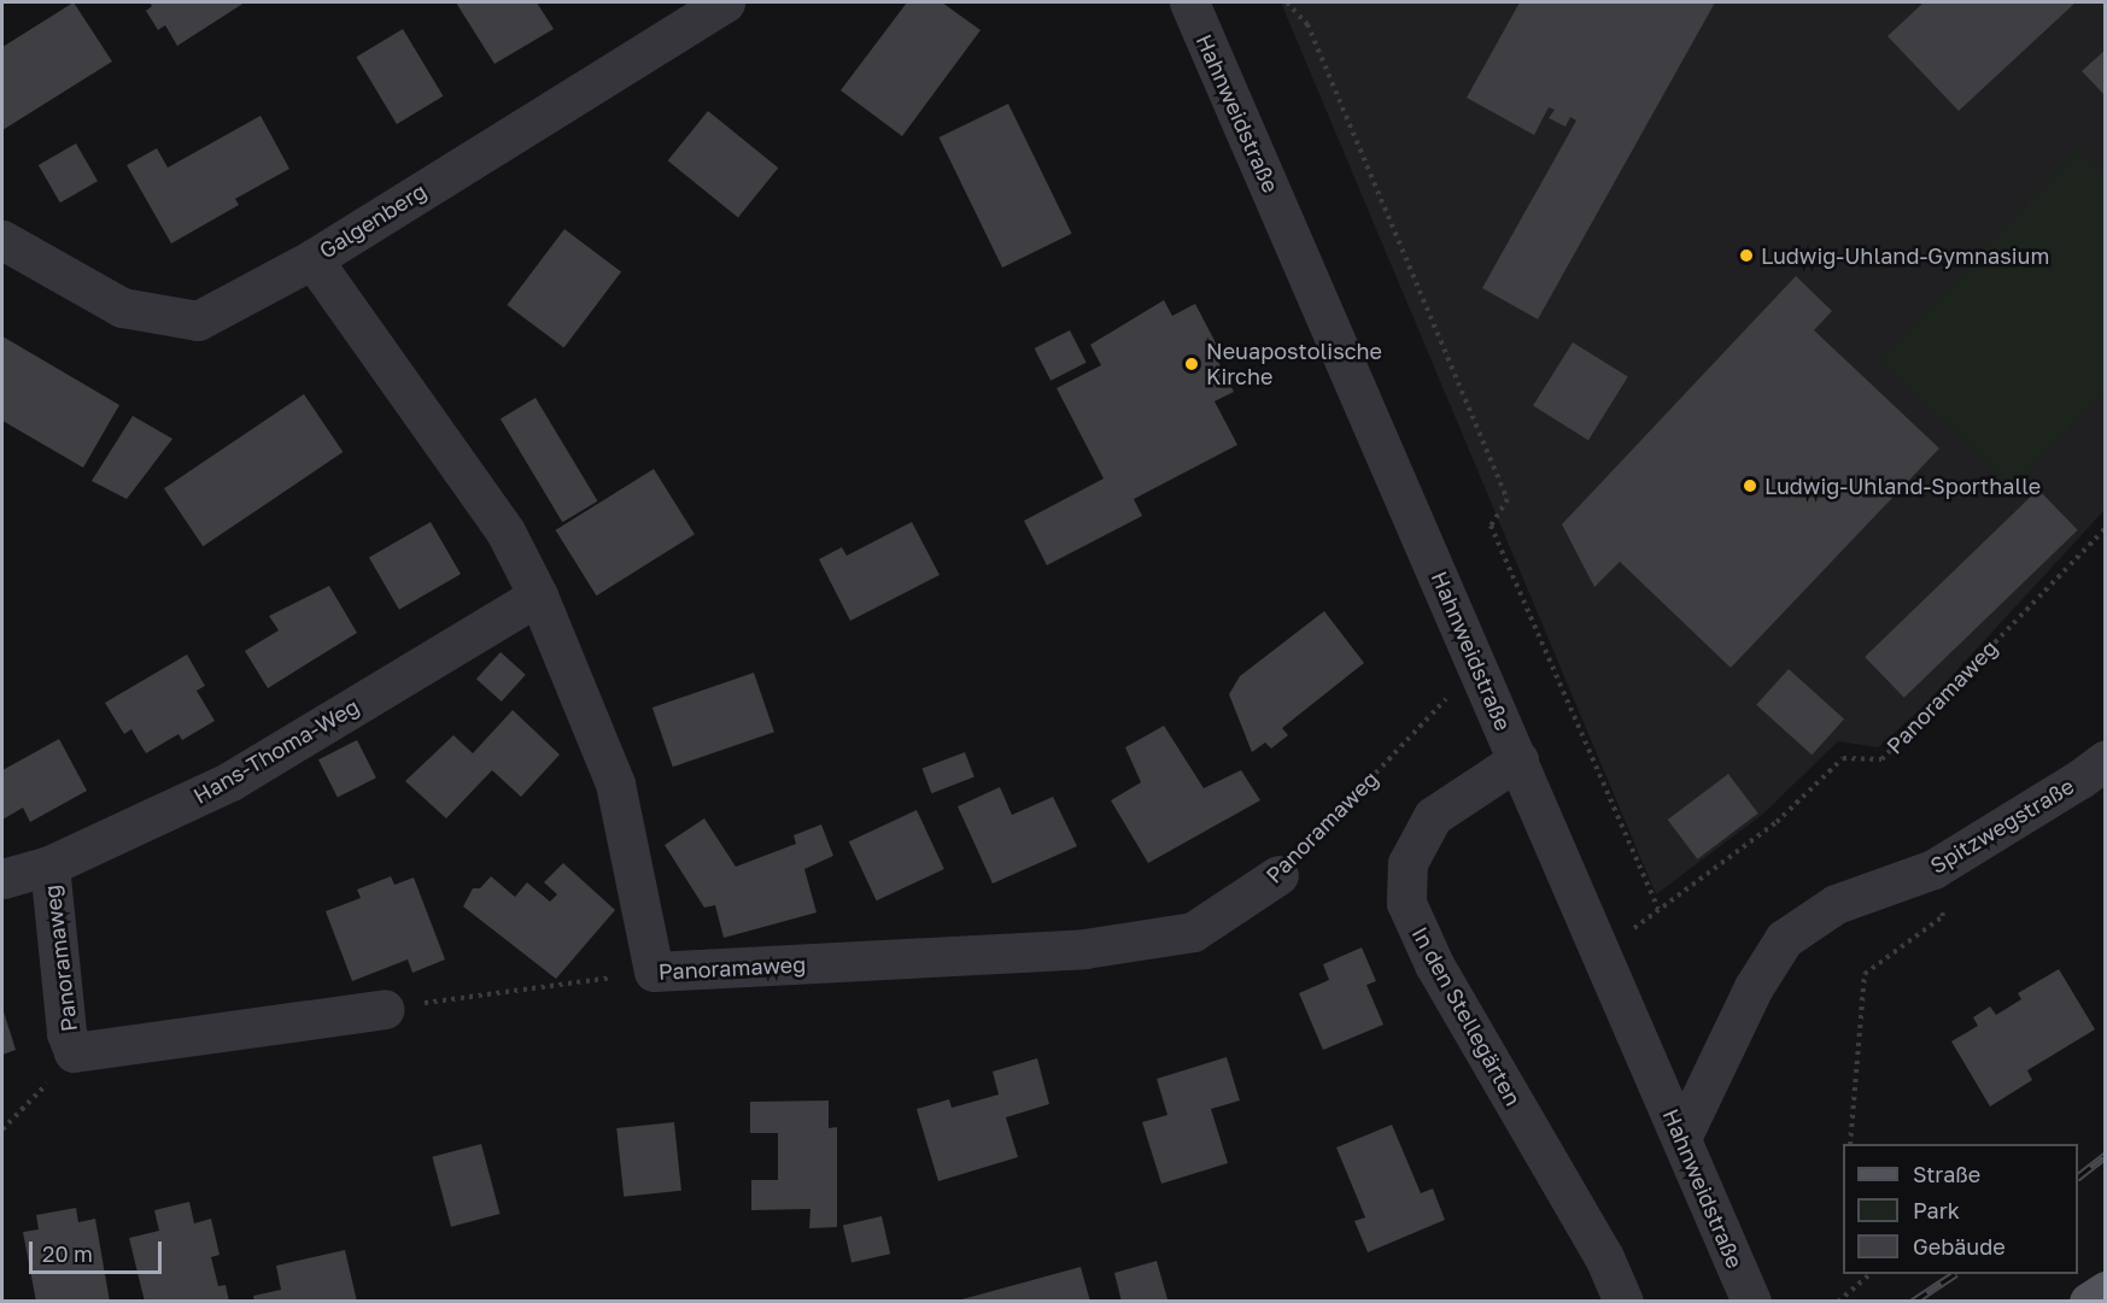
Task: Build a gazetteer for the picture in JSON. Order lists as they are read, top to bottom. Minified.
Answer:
{"streets":{"street":["Hahnweidstraße","Galgenberg","Panoramaweg","Hans-Thoma-Weg","Spitzwegstraße","In den Stellegärten"]},"crossings":[["Hahnweidstraße","Panoramaweg"],["Hahnweidstraße","Spitzwegstraße"],["Hahnweidstraße","In den Stellegärten"],["Panoramaweg","Hans-Thoma-Weg"]],"places":["Ludwig-Uhland-Gymnasium","Neuapostolische Kirche","Ludwig-Uhland-Sporthalle"],"legend":["Straße","Park","Gebäude"],"scale_bar":"20 m"}
